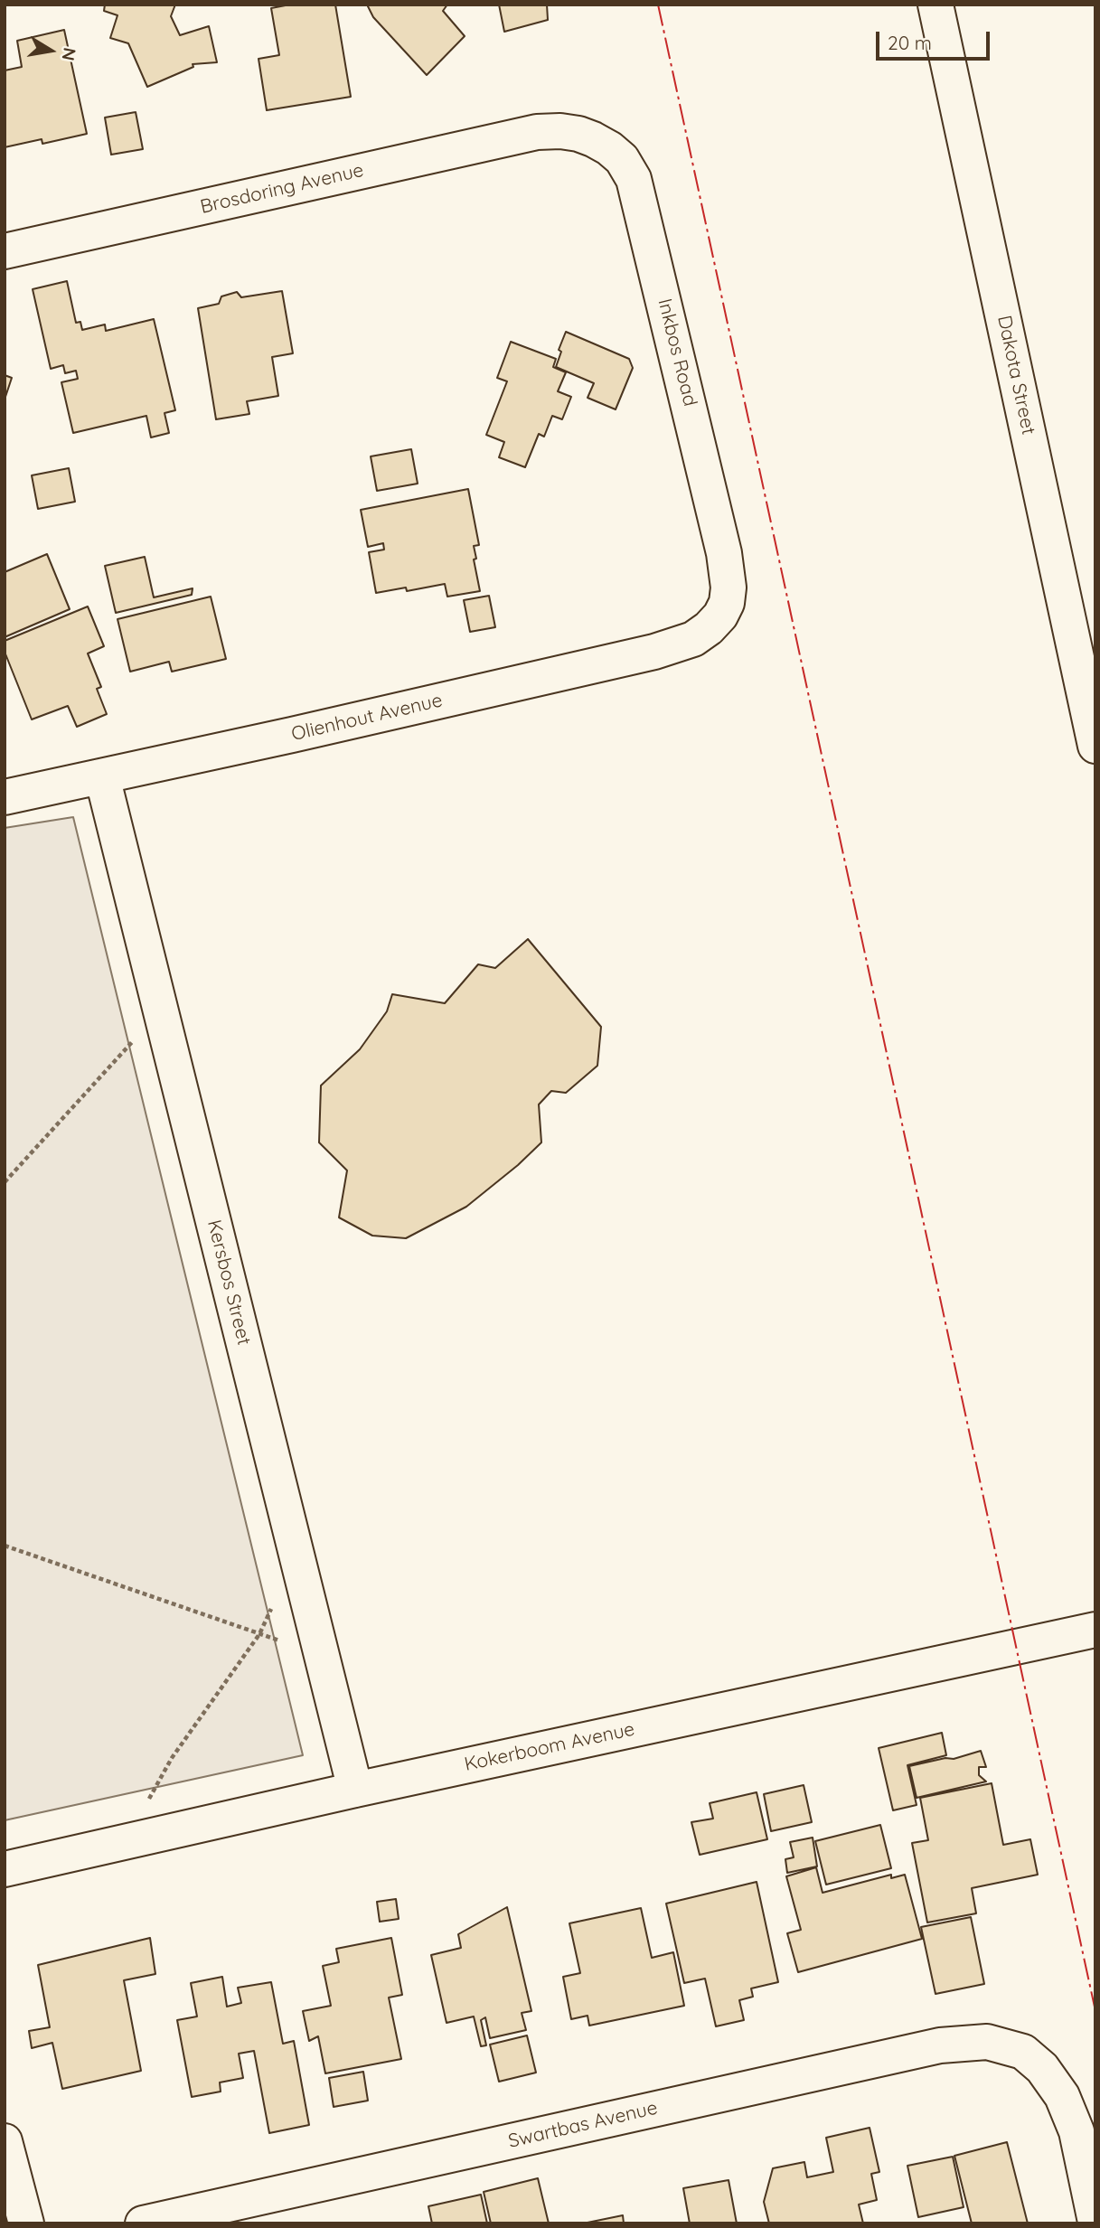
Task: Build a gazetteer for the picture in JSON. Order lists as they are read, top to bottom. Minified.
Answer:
{"streets":{"street":["Brosdoring Avenue","Inkbos Road","Dakota Street","Olienhout Avenue","Kersbos Street","Kokerboom Avenue","Swartbas Avenue"]},"crossings":[["Brosdoring Avenue","Inkbos Road"],["Inkbos Road","Olienhout Avenue"],["Olienhout Avenue","Kersbos Street"],["Kersbos Street","Kokerboom Avenue"]],"scale_bar":"20 m","north":"right"}
